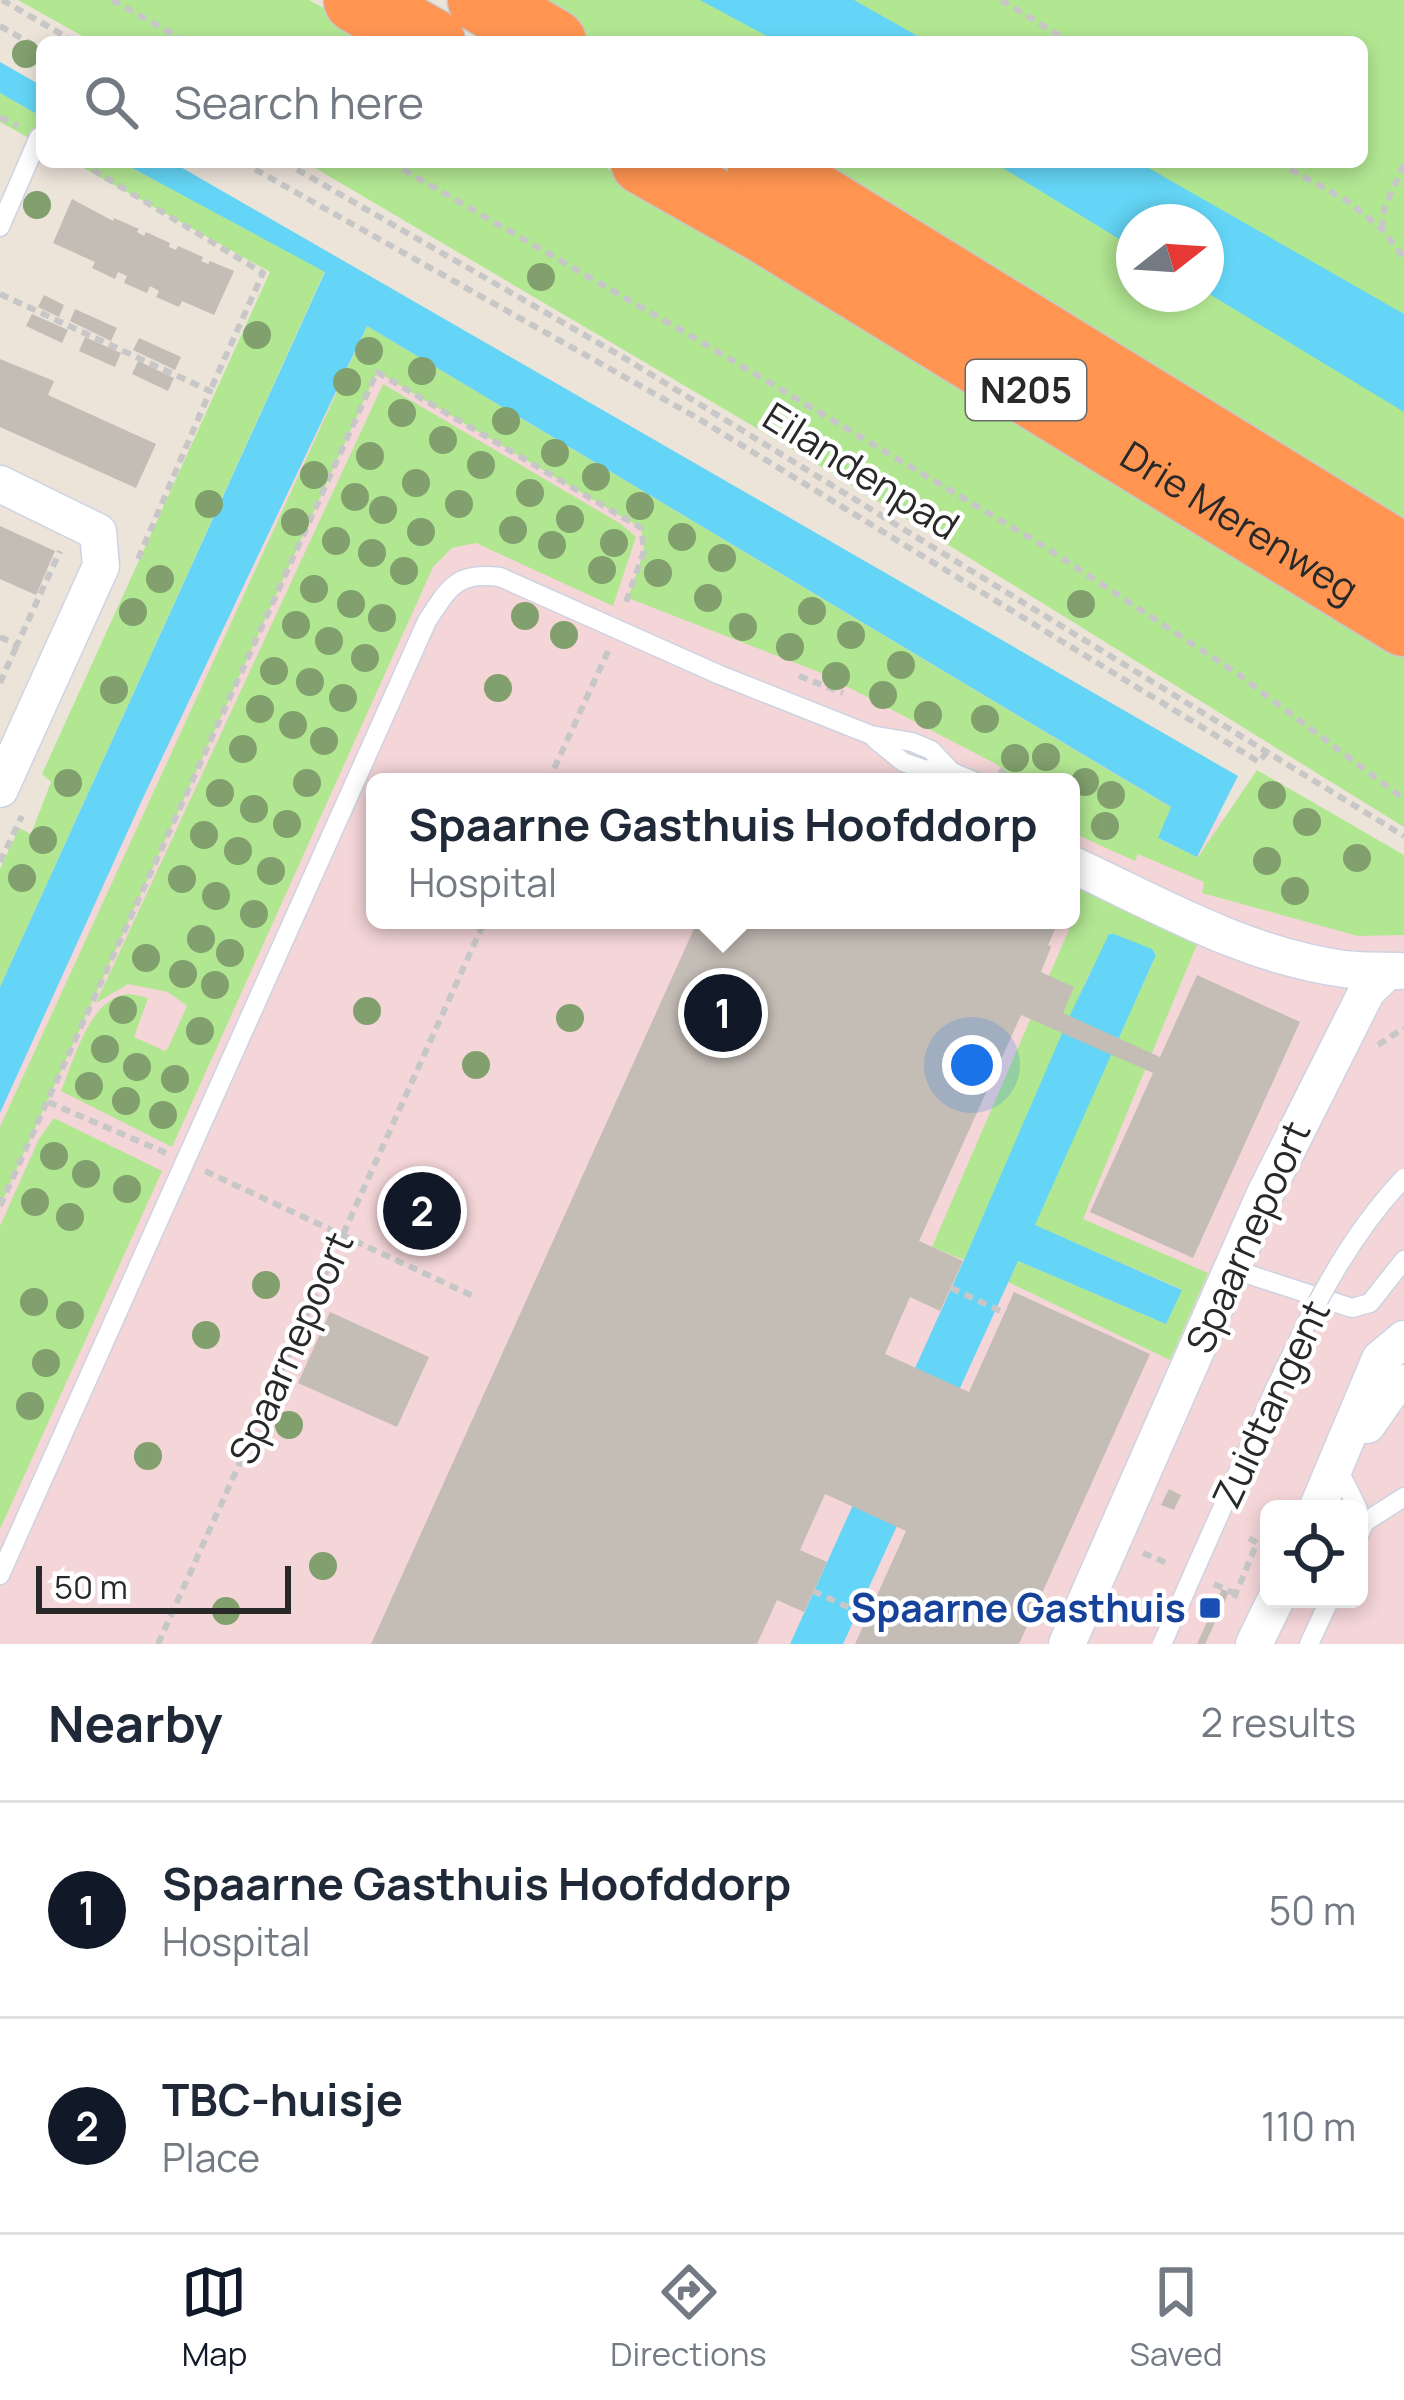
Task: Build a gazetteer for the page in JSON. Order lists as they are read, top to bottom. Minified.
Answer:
{"streets":{"highway":["N205","Drie Merenweg"],"street":["Spaarnepoort"],"lane":["Zuidtangent"],"path":["Eilandenpad"]},"places":{"transit":["Spaarne Gasthuis"]},"scale_bar":"50 m","north":"right","page":{"search":"Search here","popup":["Spaarne Gasthuis Hoofddorp","Hospital"],"pins":["1","2"],"scale":"50 m","heading":["Nearby","2 results"],"list":[{"mark":"1","name":"Spaarne Gasthuis Hoofddorp","note":"Hospital","value":"50 m"},{"mark":"2","name":"TBC-huisje","note":"Place","value":"110 m"}],"nav":["Map","Directions","Saved"]}}
